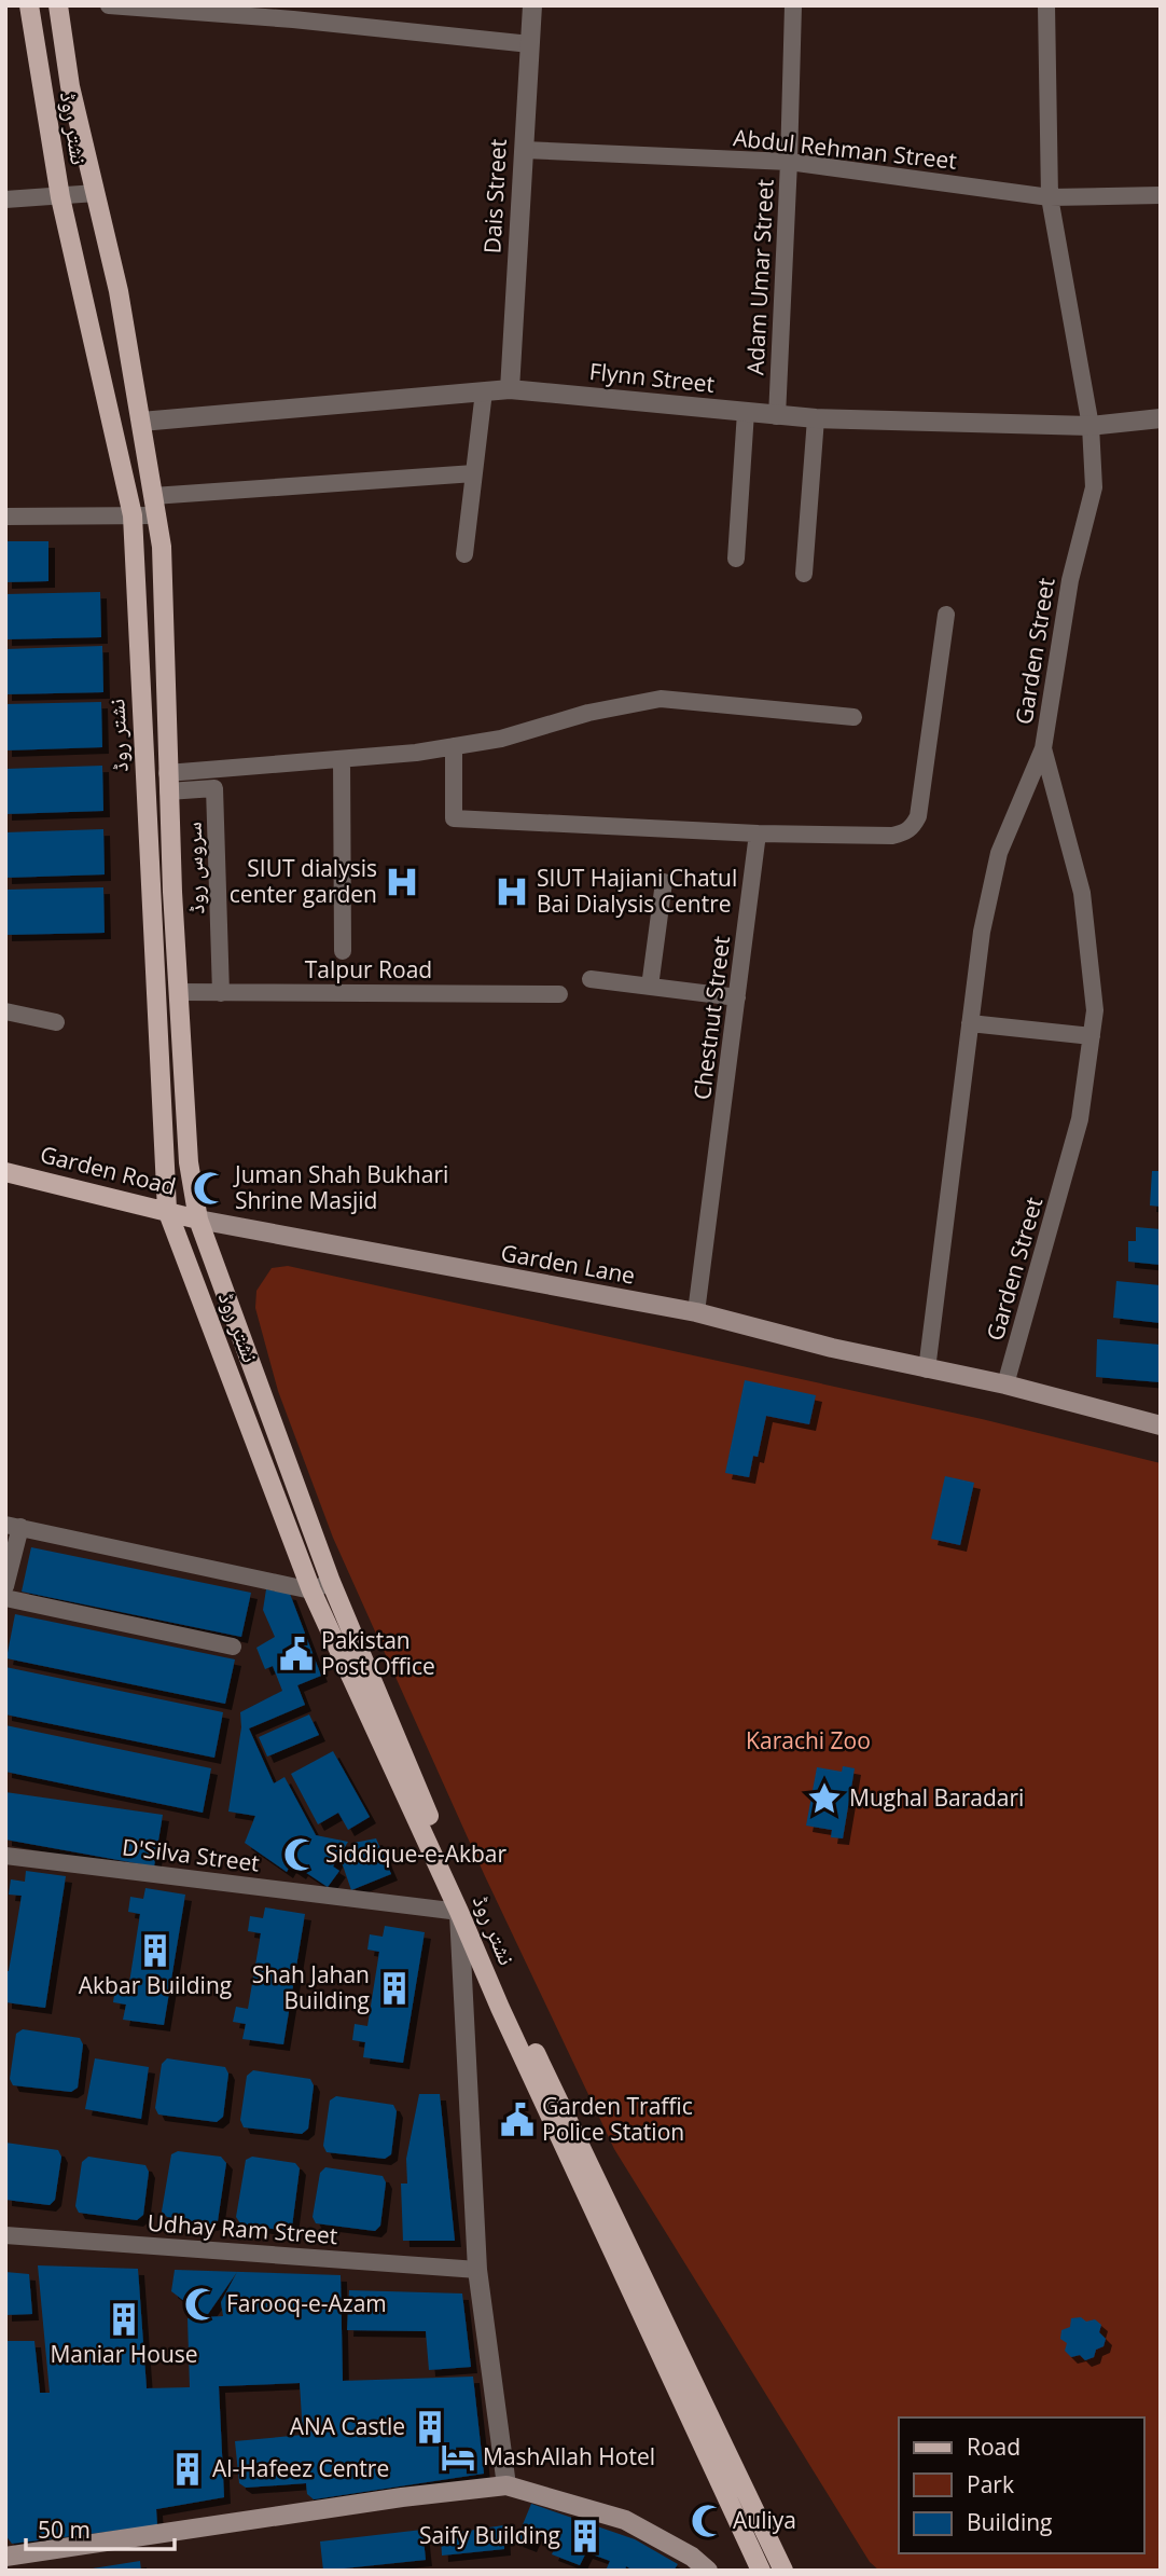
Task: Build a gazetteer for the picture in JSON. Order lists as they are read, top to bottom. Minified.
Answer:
{"streets":{"main road":["نشتر روڈ","Garden Road","Garden Lane"],"street":["Abdul Rehman Street","Dais Street","Adam Umar Street","Flynn Street","Garden Street","سروس روڈ","Talpur Road","Chestnut Street","D'Silva Street","Udhay Ram Street"]},"crossings":[["نشتر روڈ","Flynn Street"],["نشتر روڈ","سروس روڈ"],["نشتر روڈ","Talpur Road"],["نشتر روڈ","Garden Road"],["نشتر روڈ","Garden Lane"],["نشتر روڈ","D'Silva Street"],["Abdul Rehman Street","Dais Street"],["Abdul Rehman Street","Adam Umar Street"],["Abdul Rehman Street","Garden Street"],["Dais Street","Flynn Street"],["Adam Umar Street","Flynn Street"],["Flynn Street","Garden Street"],["Garden Street","Garden Lane"],["سروس روڈ","Talpur Road"],["Chestnut Street","Garden Lane"],["Garden Road","Garden Lane"]],"parks":["Karachi Zoo"],"places":{"hospital":["SIUT dialysis center garden","SIUT Hajiani Chatul Bai Dialysis Centre"],"mosque":["Juman Shah Bukhari Shrine Masjid","Siddique-e-Akbar","Farooq-e-Azam","Auliya"],"public building":["Pakistan Post Office","Garden Traffic Police Station"],"place":["Mughal Baradari"],"building":["Akbar Building","Shah Jahan Building","Maniar House","ANA Castle","Al-Hafeez Centre","Saify Building"],"hotel":["MashAllah Hotel"]},"legend":["Road","Park","Building"],"scale_bar":"50 m"}
